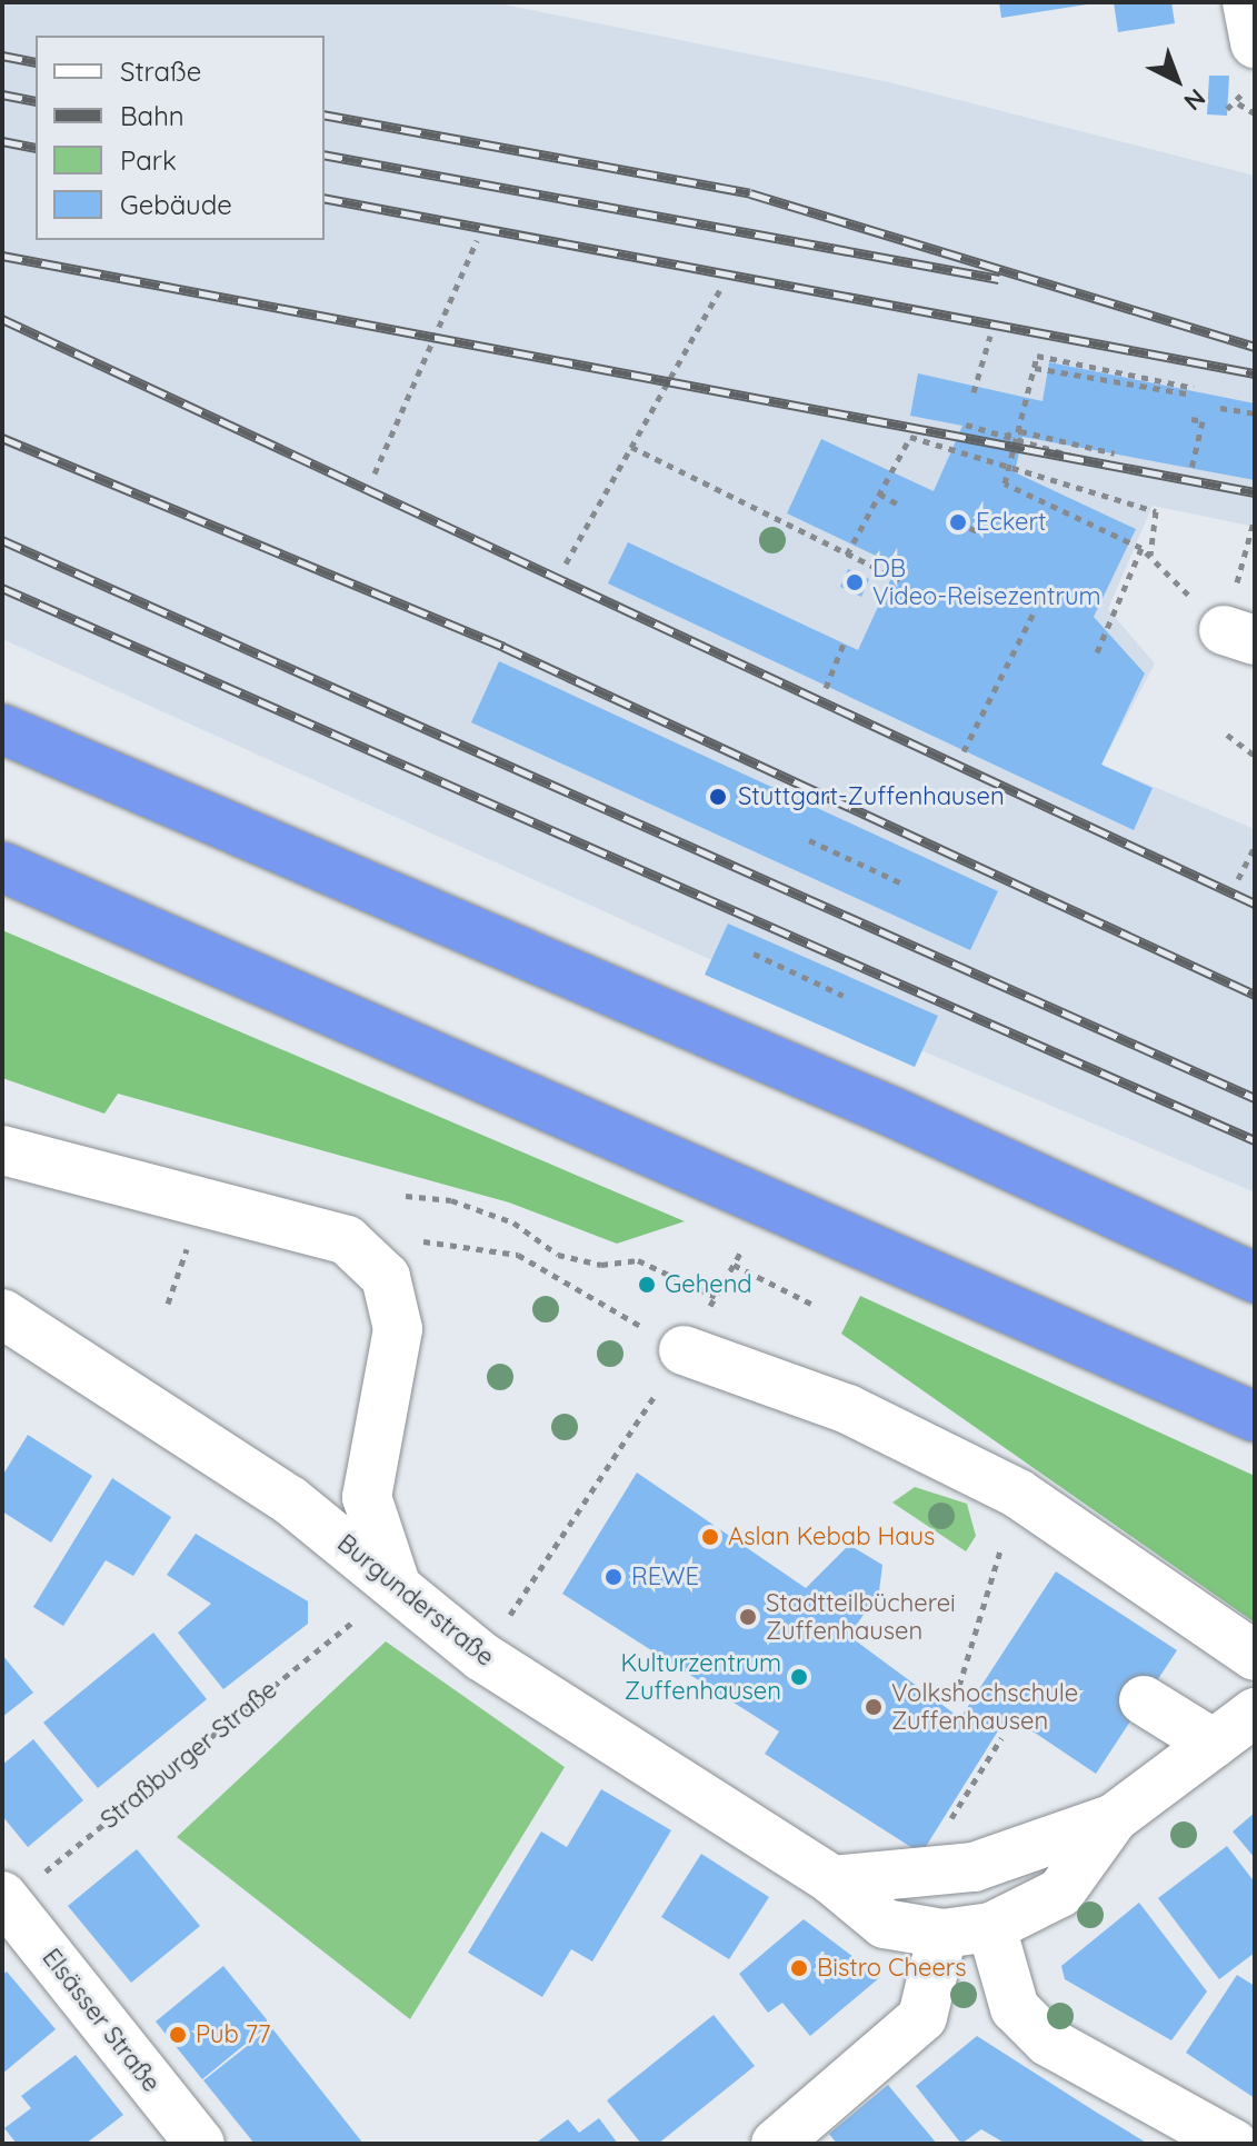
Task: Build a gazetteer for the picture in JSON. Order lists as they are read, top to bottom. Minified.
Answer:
{"streets":{"street":["Burgunderstraße","Elsässer Straße"],"path":["Straßburger Straße"]},"crossings":[["Burgunderstraße","Straßburger Straße"],["Straßburger Straße","Elsässer Straße"]],"places":["Eckert","DB Video-Reisezentrum","Stuttgart-Zuffenhausen","Gehend","Aslan Kebab Haus","REWE","Stadtteilbücherei Zuffenhausen","Kulturzentrum Zuffenhausen","Volkshochschule Zuffenhausen","Bistro Cheers","Pub 77"],"legend":["Straße","Bahn","Park","Gebäude"],"north":"bottom right"}
